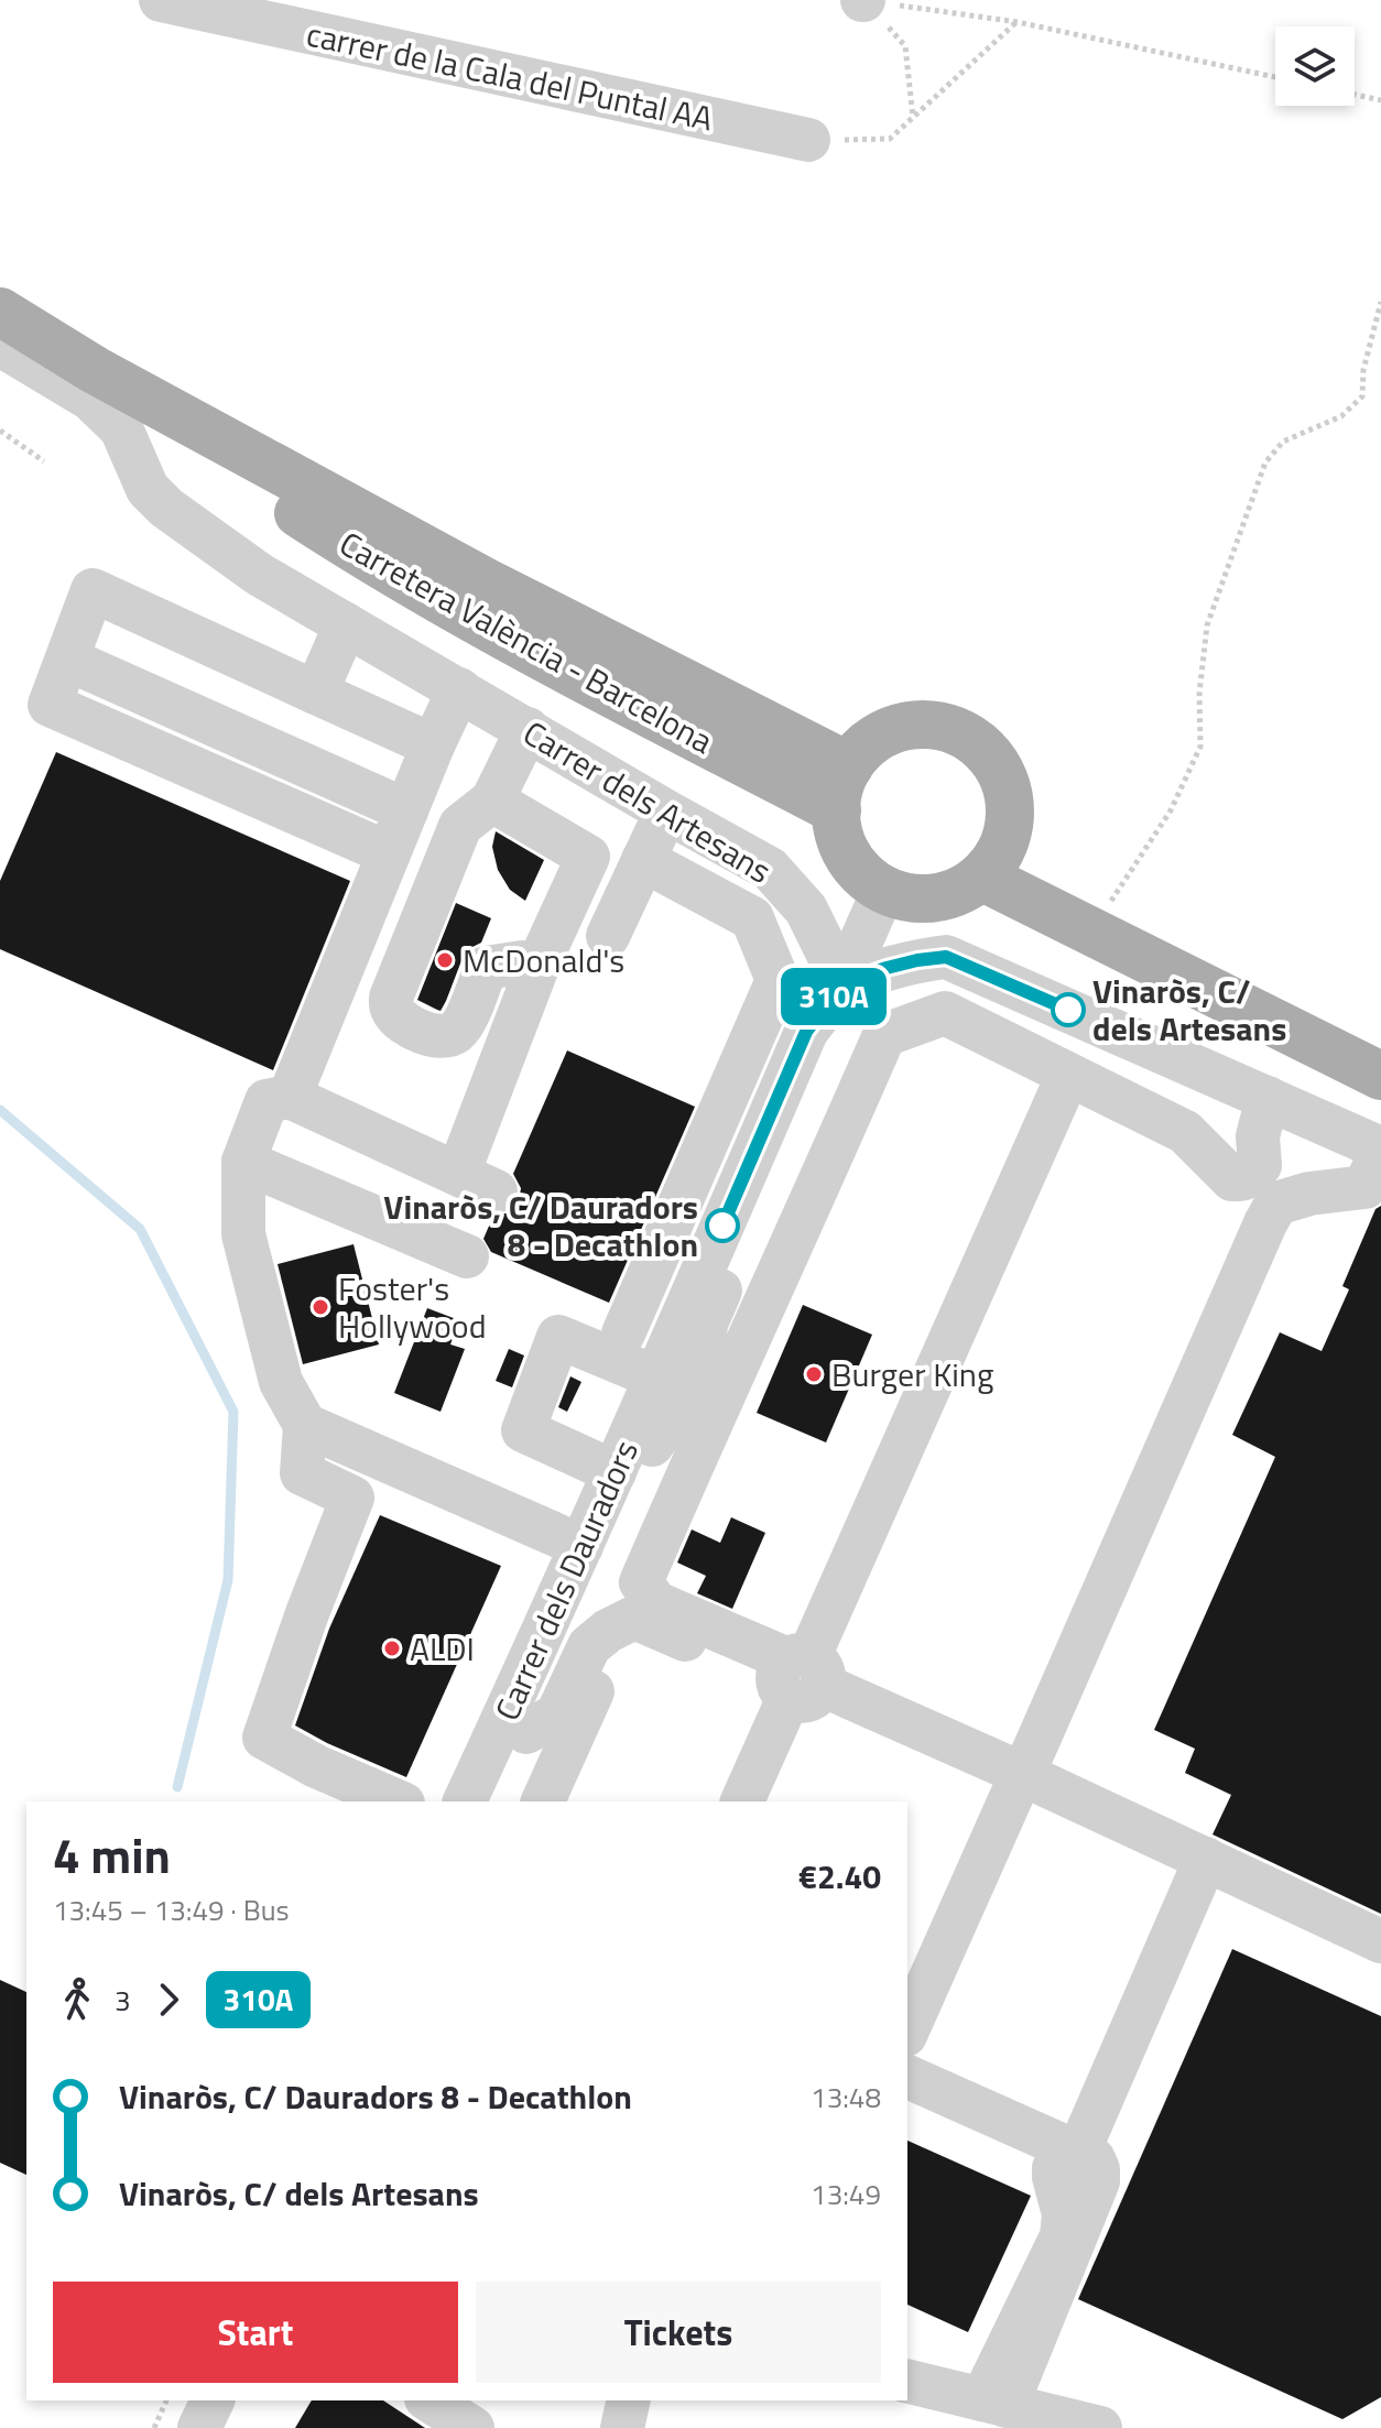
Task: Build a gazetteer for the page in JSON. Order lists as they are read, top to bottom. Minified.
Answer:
{"streets":{"main road":["Carretera València - Barcelona"],"street":["carrer de la Cala del Puntal AA","Carrer dels Artesans","Carrer dels Dauradors"]},"crossings":[["Carretera València - Barcelona","Carrer dels Dauradors"],["Carrer dels Artesans","Carrer dels Dauradors"]],"places":["McDonald's","Vinaròs, C/ dels Artesans","Vinaròs, C/ Dauradors 8 - Decathlon","Foster's Hollywood","Burger King","ALDI"],"lines":["bus line 310A"],"page":{"on_map":"310A","heading":["4 min","13:45 – 13:49 · Bus","€2.40"],"legs":["3","310A"],"list":[{"name":"Vinaròs, C/ Dauradors 8 - Decathlon","value":"13:48"},{"name":"Vinaròs, C/ dels Artesans","value":"13:49"}],"buttons":["Start","Tickets"]}}
